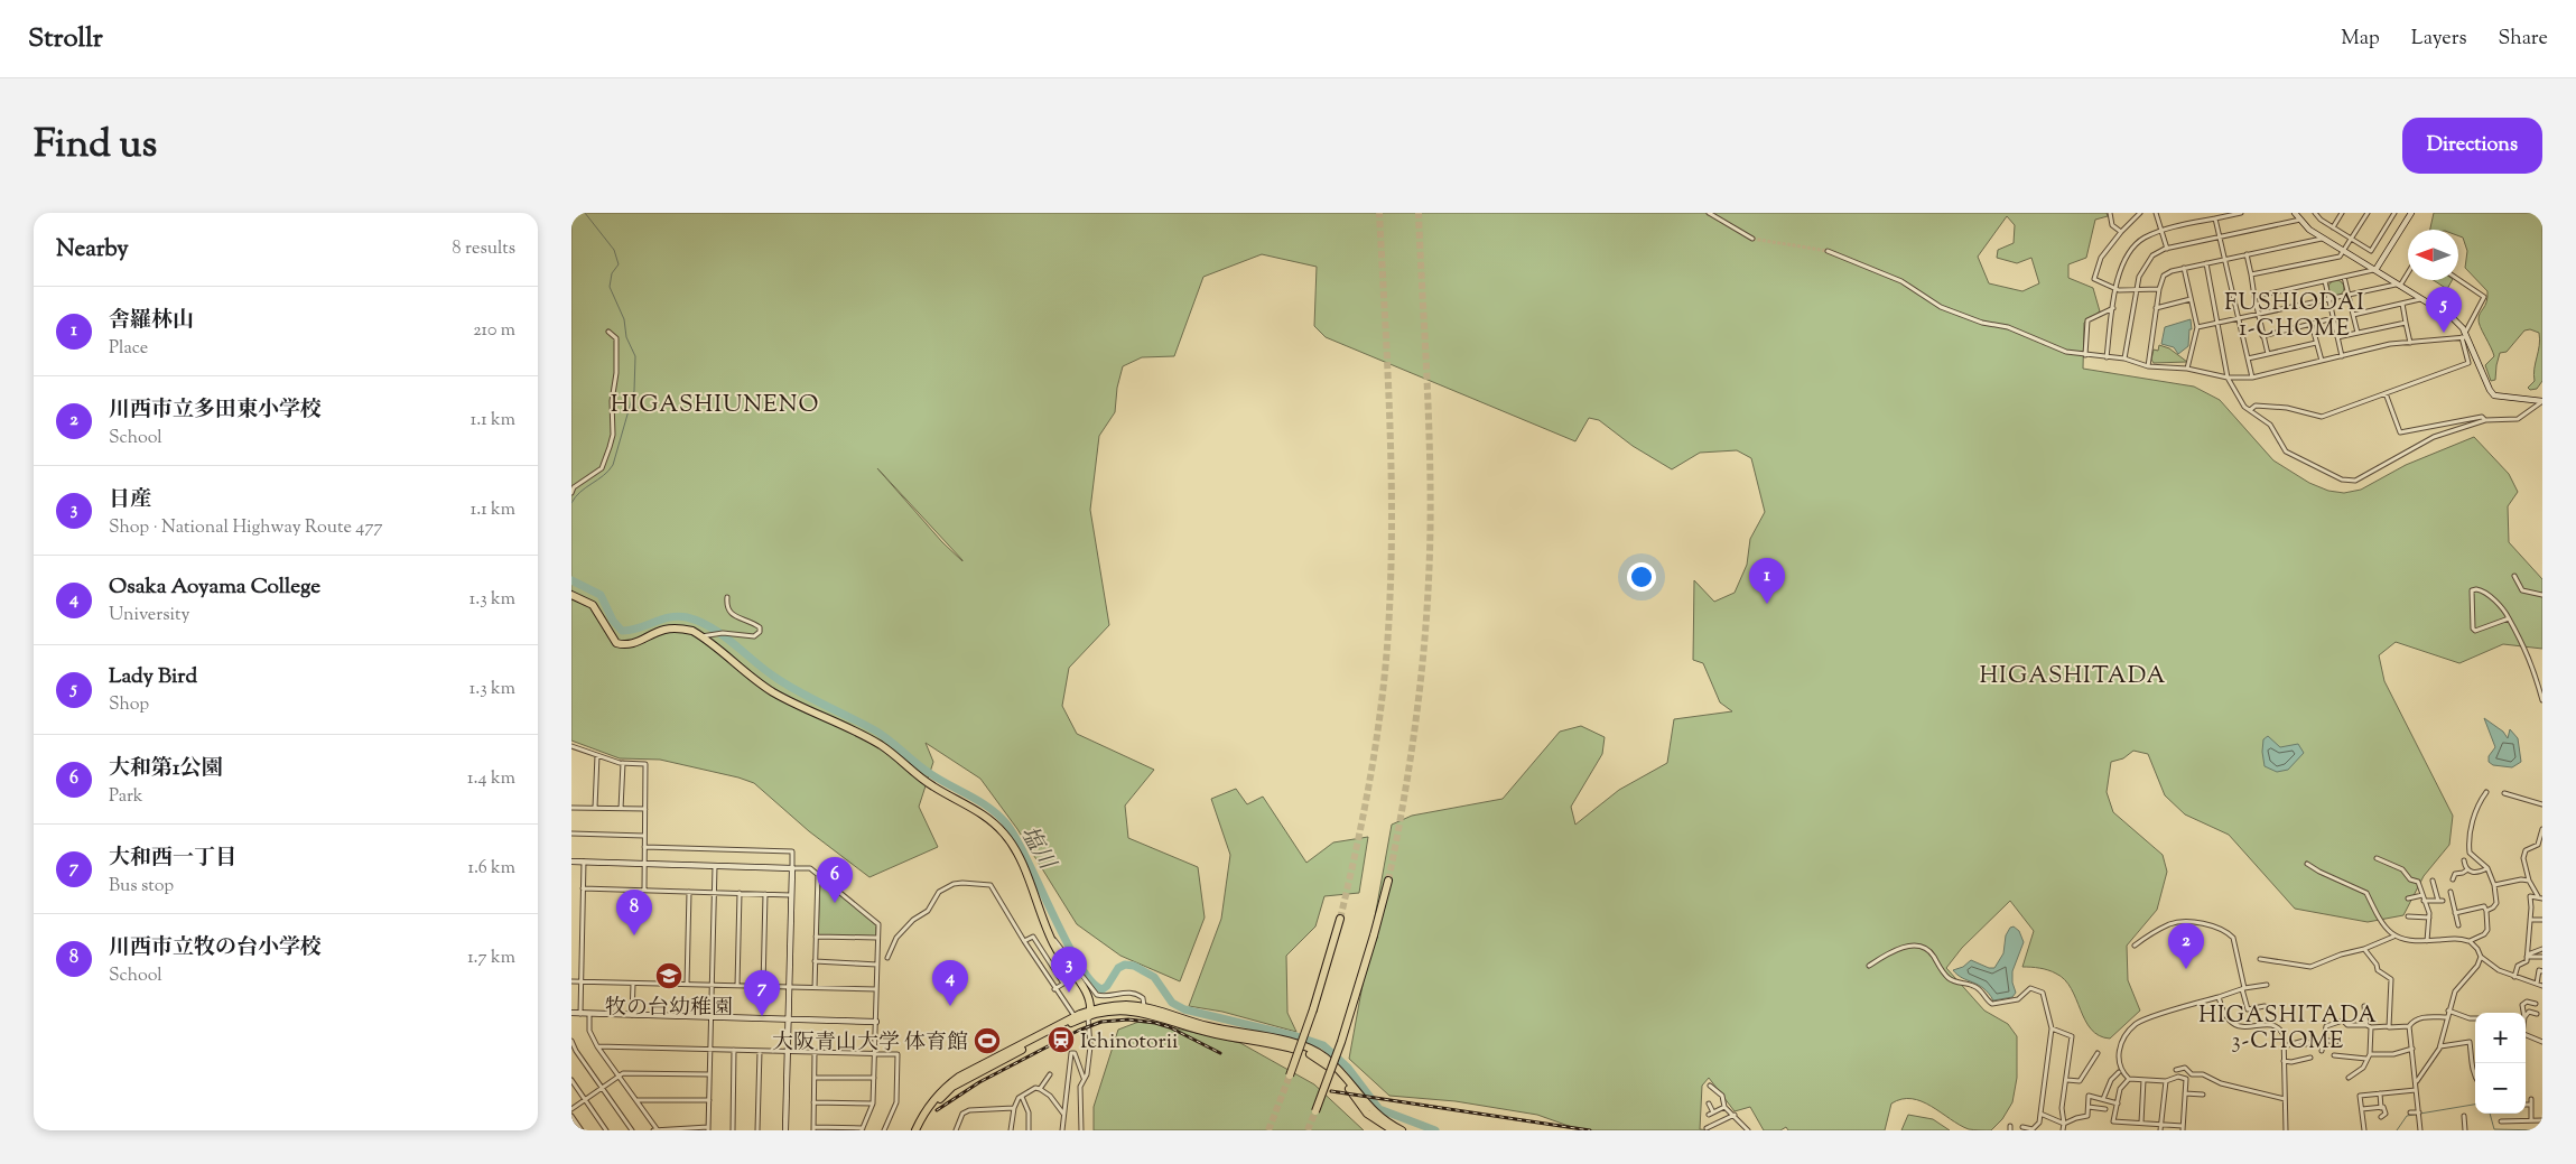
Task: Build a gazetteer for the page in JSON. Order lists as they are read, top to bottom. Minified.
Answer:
{"districts":["FUSHIODAI 1-CHOME","HIGASHIUNENO","HIGASHITADA","HIGASHITADA 3-CHOME"],"water":["塩川"],"places":{"school or university":["牧の台幼稚園"],"station":["Ichinotorii"],"sports":["大阪青山大学 体育館"]},"north":"left","page":{"header":"Strollr","nav":["Map","Layers","Share"],"title":"Find us","buttons":"Directions","heading":["Nearby","8 results"],"list":[{"mark":"1","name":"舎羅林山","note":"Place","value":"210 m"},{"mark":"2","name":"川西市立多田東小学校","note":"School","value":"1.1 km"},{"mark":"3","name":"日産","note":"Shop · National Highway Route 477","value":"1.1 km"},{"mark":"4","name":"Osaka Aoyama College","note":"University","value":"1.3 km"},{"mark":"5","name":"Lady Bird","note":"Shop","value":"1.3 km"},{"mark":"6","name":"大和第1公園","note":"Park","value":"1.4 km"},{"mark":"7","name":"大和西一丁目","note":"Bus stop","value":"1.6 km"},{"mark":"8","name":"川西市立牧の台小学校","note":"School","value":"1.7 km"}],"pins":["5","1","6","8","2","3","4","7"],"map_buttons":["+","−"]}}
